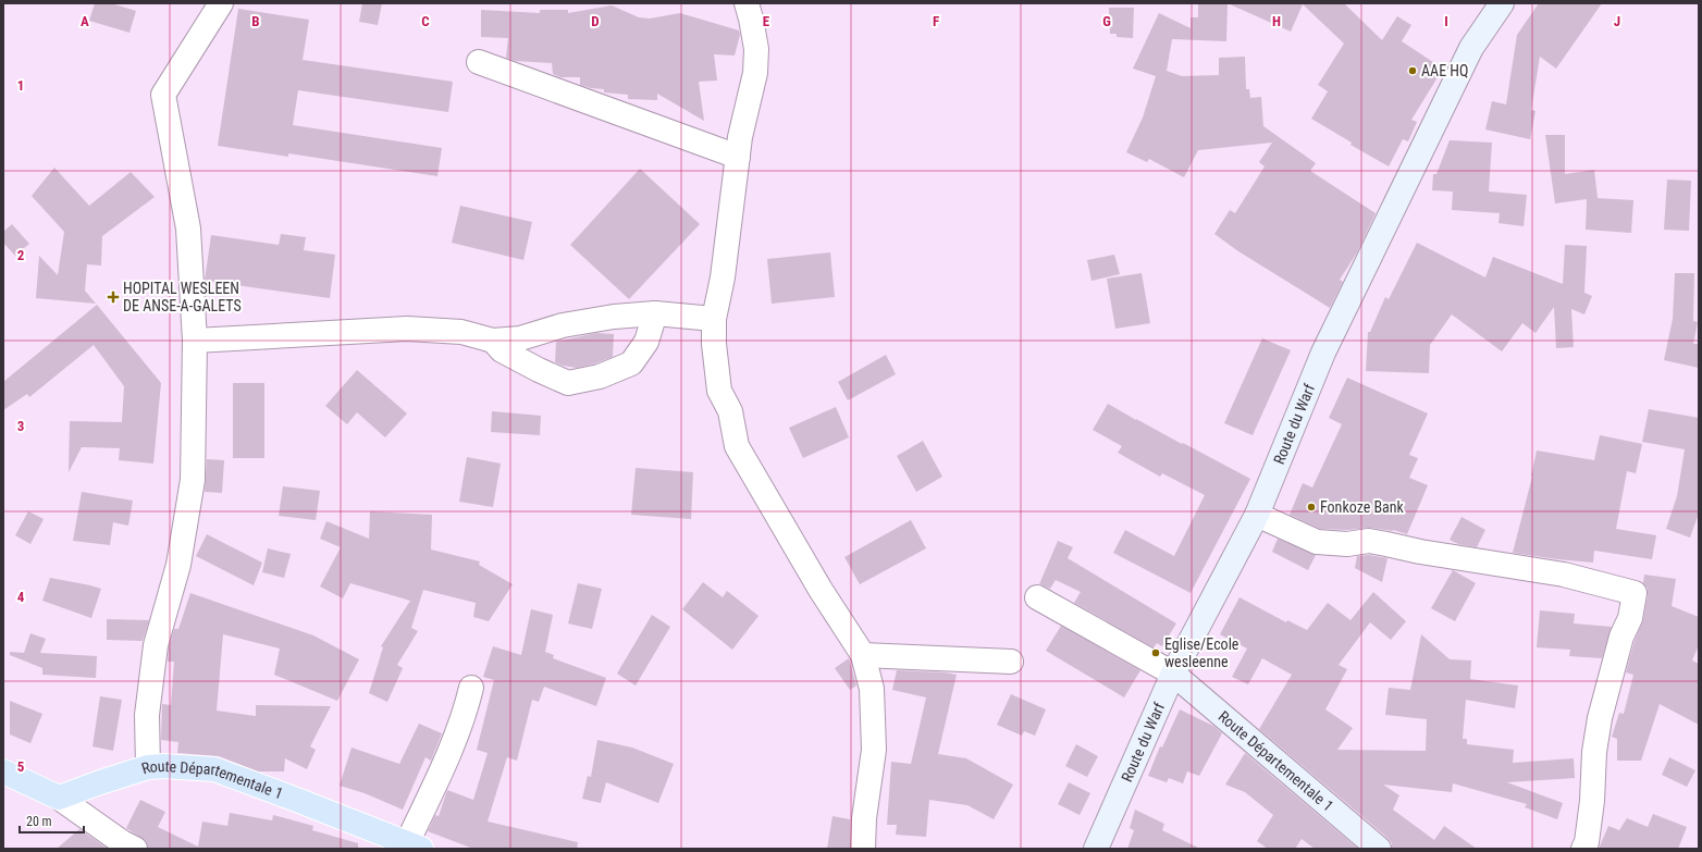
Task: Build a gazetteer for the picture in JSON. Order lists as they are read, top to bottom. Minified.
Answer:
{"streets":{"main road":["Route du Warf","Route Départementale 1"]},"crossings":[["Route du Warf","Route Départementale 1"]],"places":{"other":["AAE HQ","Fonkoze Bank","Eglise/Ecole wesleenne"],"health":["HOPITAL WESLEEN DE ANSE-A-GALETS"]},"scale_bar":"20 m","grid":{"columns":["A","B","C","D","E","F","G","H","I","J"],"rows":["1","2","3","4","5"]}}
